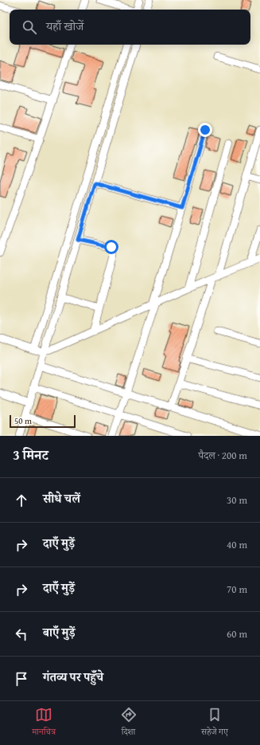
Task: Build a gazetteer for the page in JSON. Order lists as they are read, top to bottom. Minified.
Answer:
{"scale_bar":"50 m","page":{"search":"यहाँ खोजें","scale":"50 m","heading":["3 मिनट","पैदल · 200 m"],"list":[["सीधे चलें","30 m"],["दाएँ मुड़ें","40 m"],["दाएँ मुड़ें","70 m"],["बाएँ मुड़ें","60 m"],"गंतव्य पर पहुँचे"],"nav":["मानचित्र","दिशा","सहेजे गए"]}}
